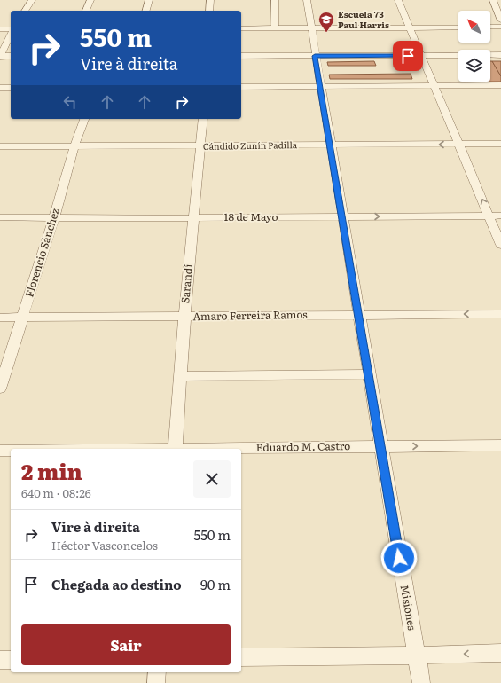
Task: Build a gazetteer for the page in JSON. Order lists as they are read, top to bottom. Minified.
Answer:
{"streets":{"street":["Cándido Zunín Padilla","18 de Mayo","Florencio Sánchez","Sarandí","Amaro Ferreira Ramos","Eduardo M. Castro","Misiones"]},"crossings":[["Cándido Zunín Padilla","Florencio Sánchez"],["Cándido Zunín Padilla","Sarandí"],["Cándido Zunín Padilla","Misiones"],["18 de Mayo","Florencio Sánchez"],["18 de Mayo","Sarandí"],["18 de Mayo","Misiones"],["Florencio Sánchez","Amaro Ferreira Ramos"],["Sarandí","Amaro Ferreira Ramos"],["Amaro Ferreira Ramos","Misiones"],["Eduardo M. Castro","Misiones"]],"one_way":["Eduardo M. Castro"],"places":{"school or university":["Escuela 73 Paul Harris"]},"north":"top left","page":{"turn":["550 m","Vire à direita"],"heading":["2 min","640 m · 08:26"],"list":[{"name":"Vire à direita","note":"Héctor Vasconcelos","value":"550 m"},{"name":"Chegada ao destino","value":"90 m"}],"buttons":"Sair"}}
